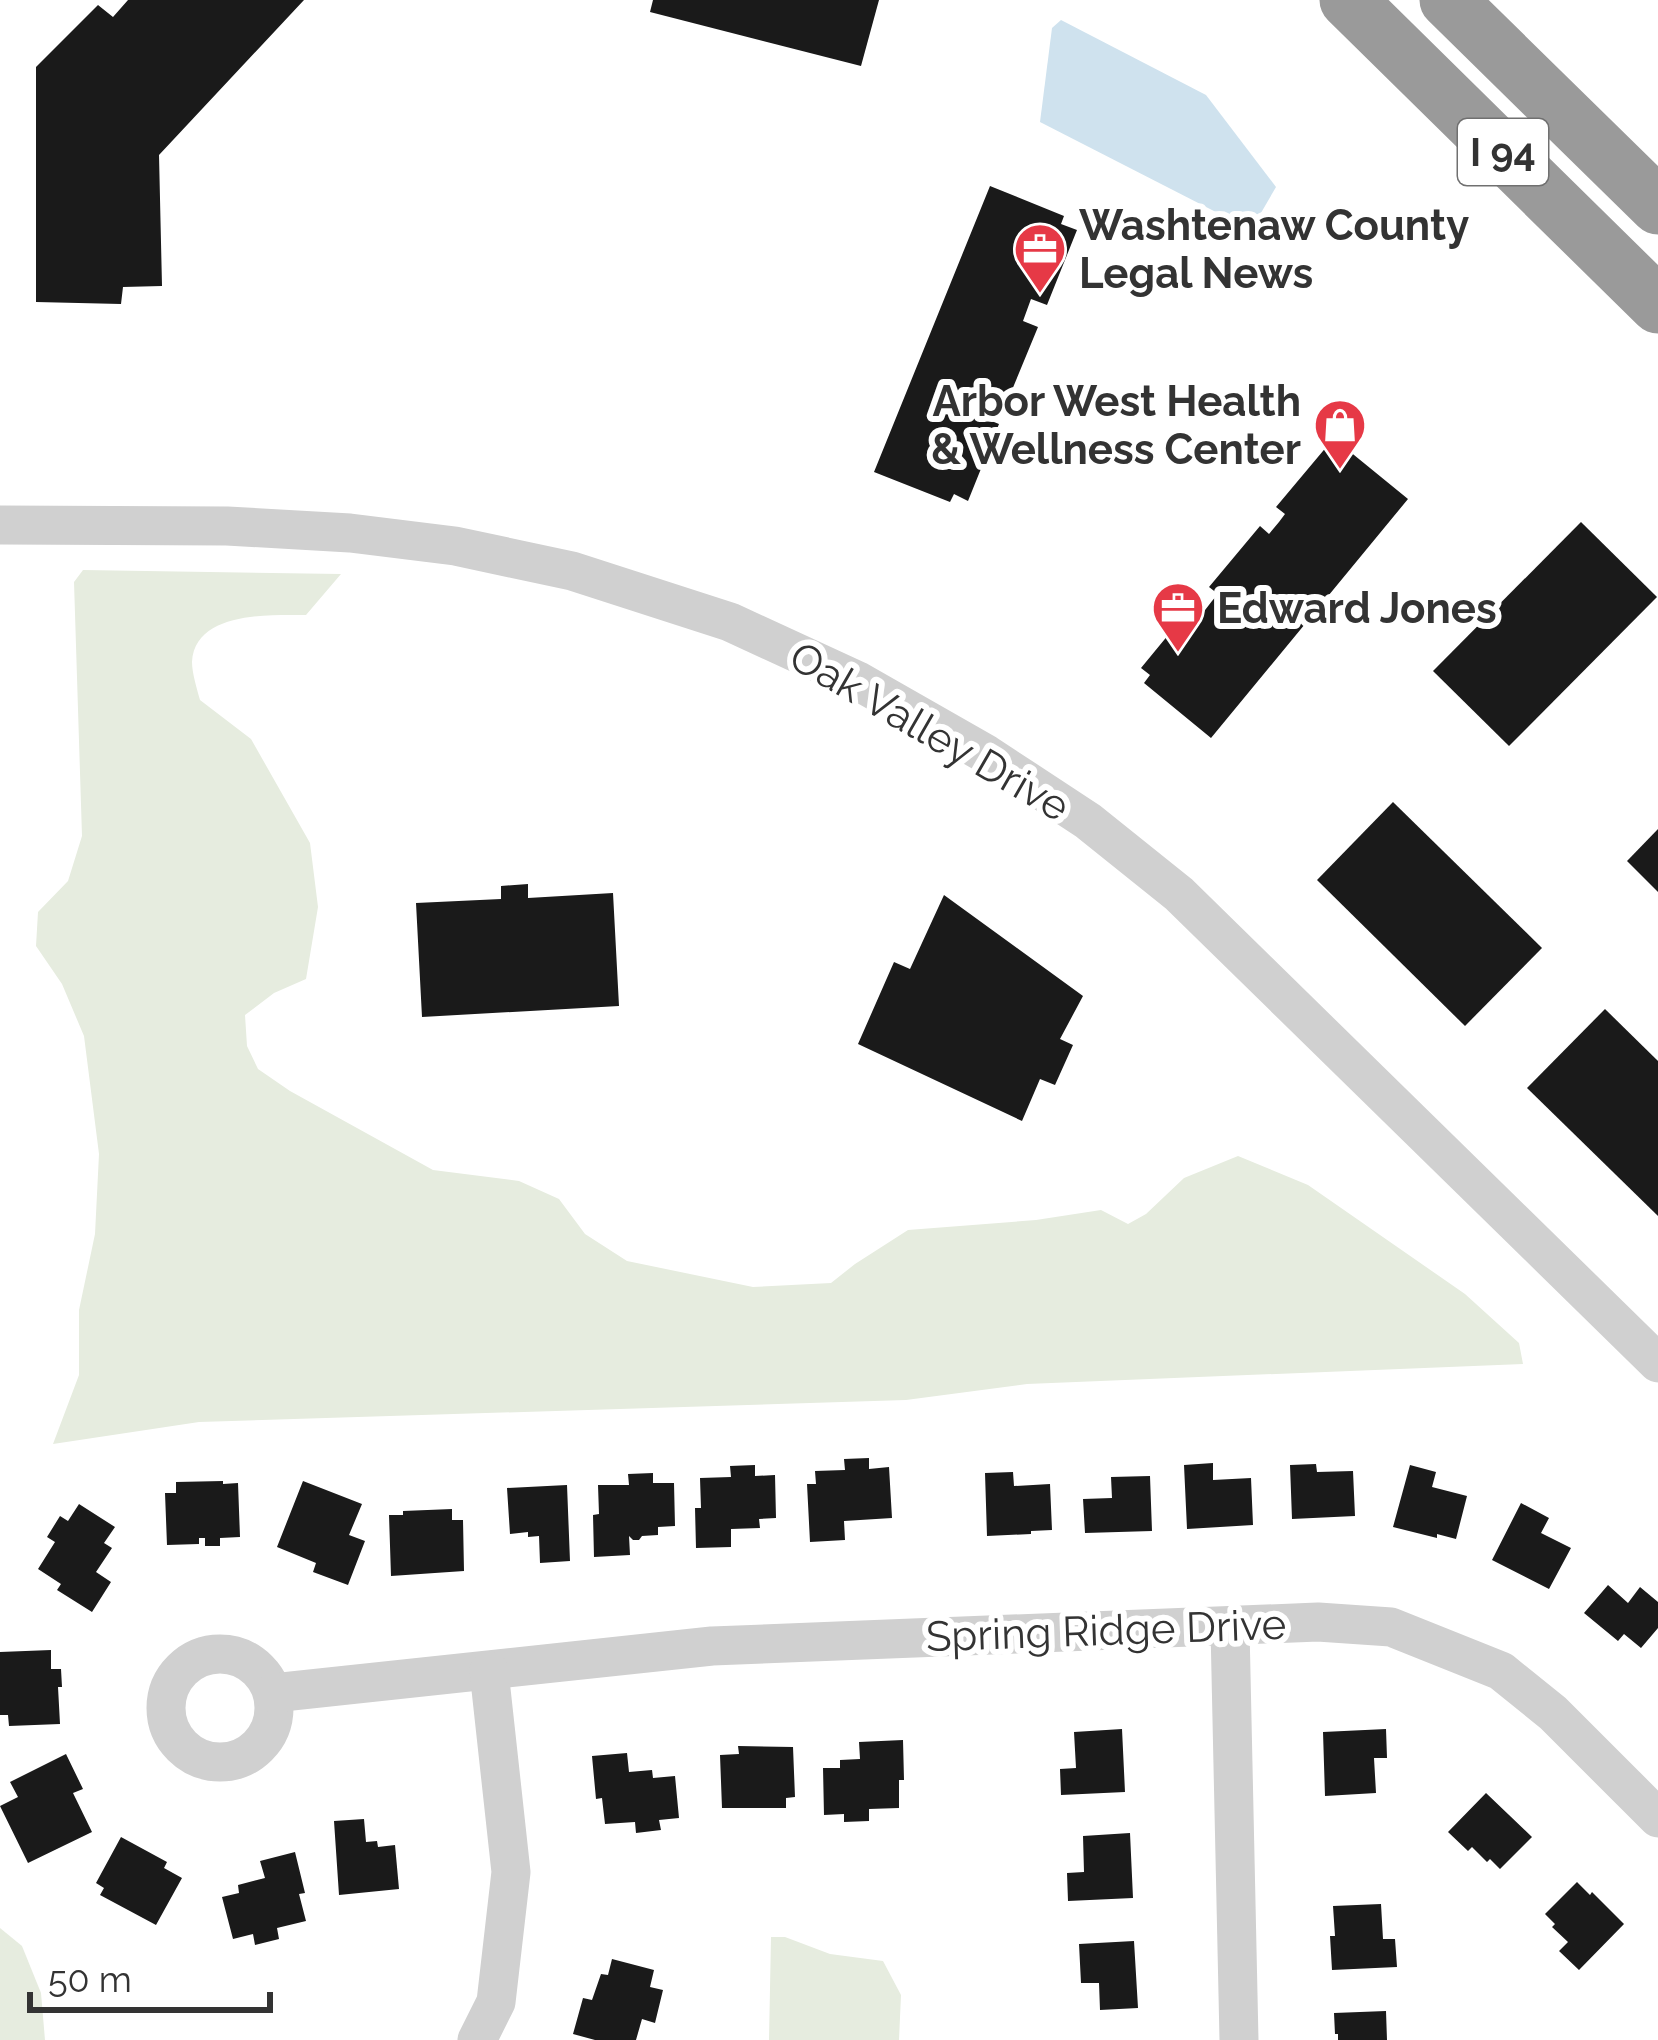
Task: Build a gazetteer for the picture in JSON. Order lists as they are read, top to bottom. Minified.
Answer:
{"streets":{"highway":["I 94"],"street":["Oak Valley Drive","Spring Ridge Drive"]},"places":{"office":["Washtenaw County Legal News","Edward Jones"],"shop":["Arbor West Health & Wellness Center"]},"scale_bar":"50 m"}
